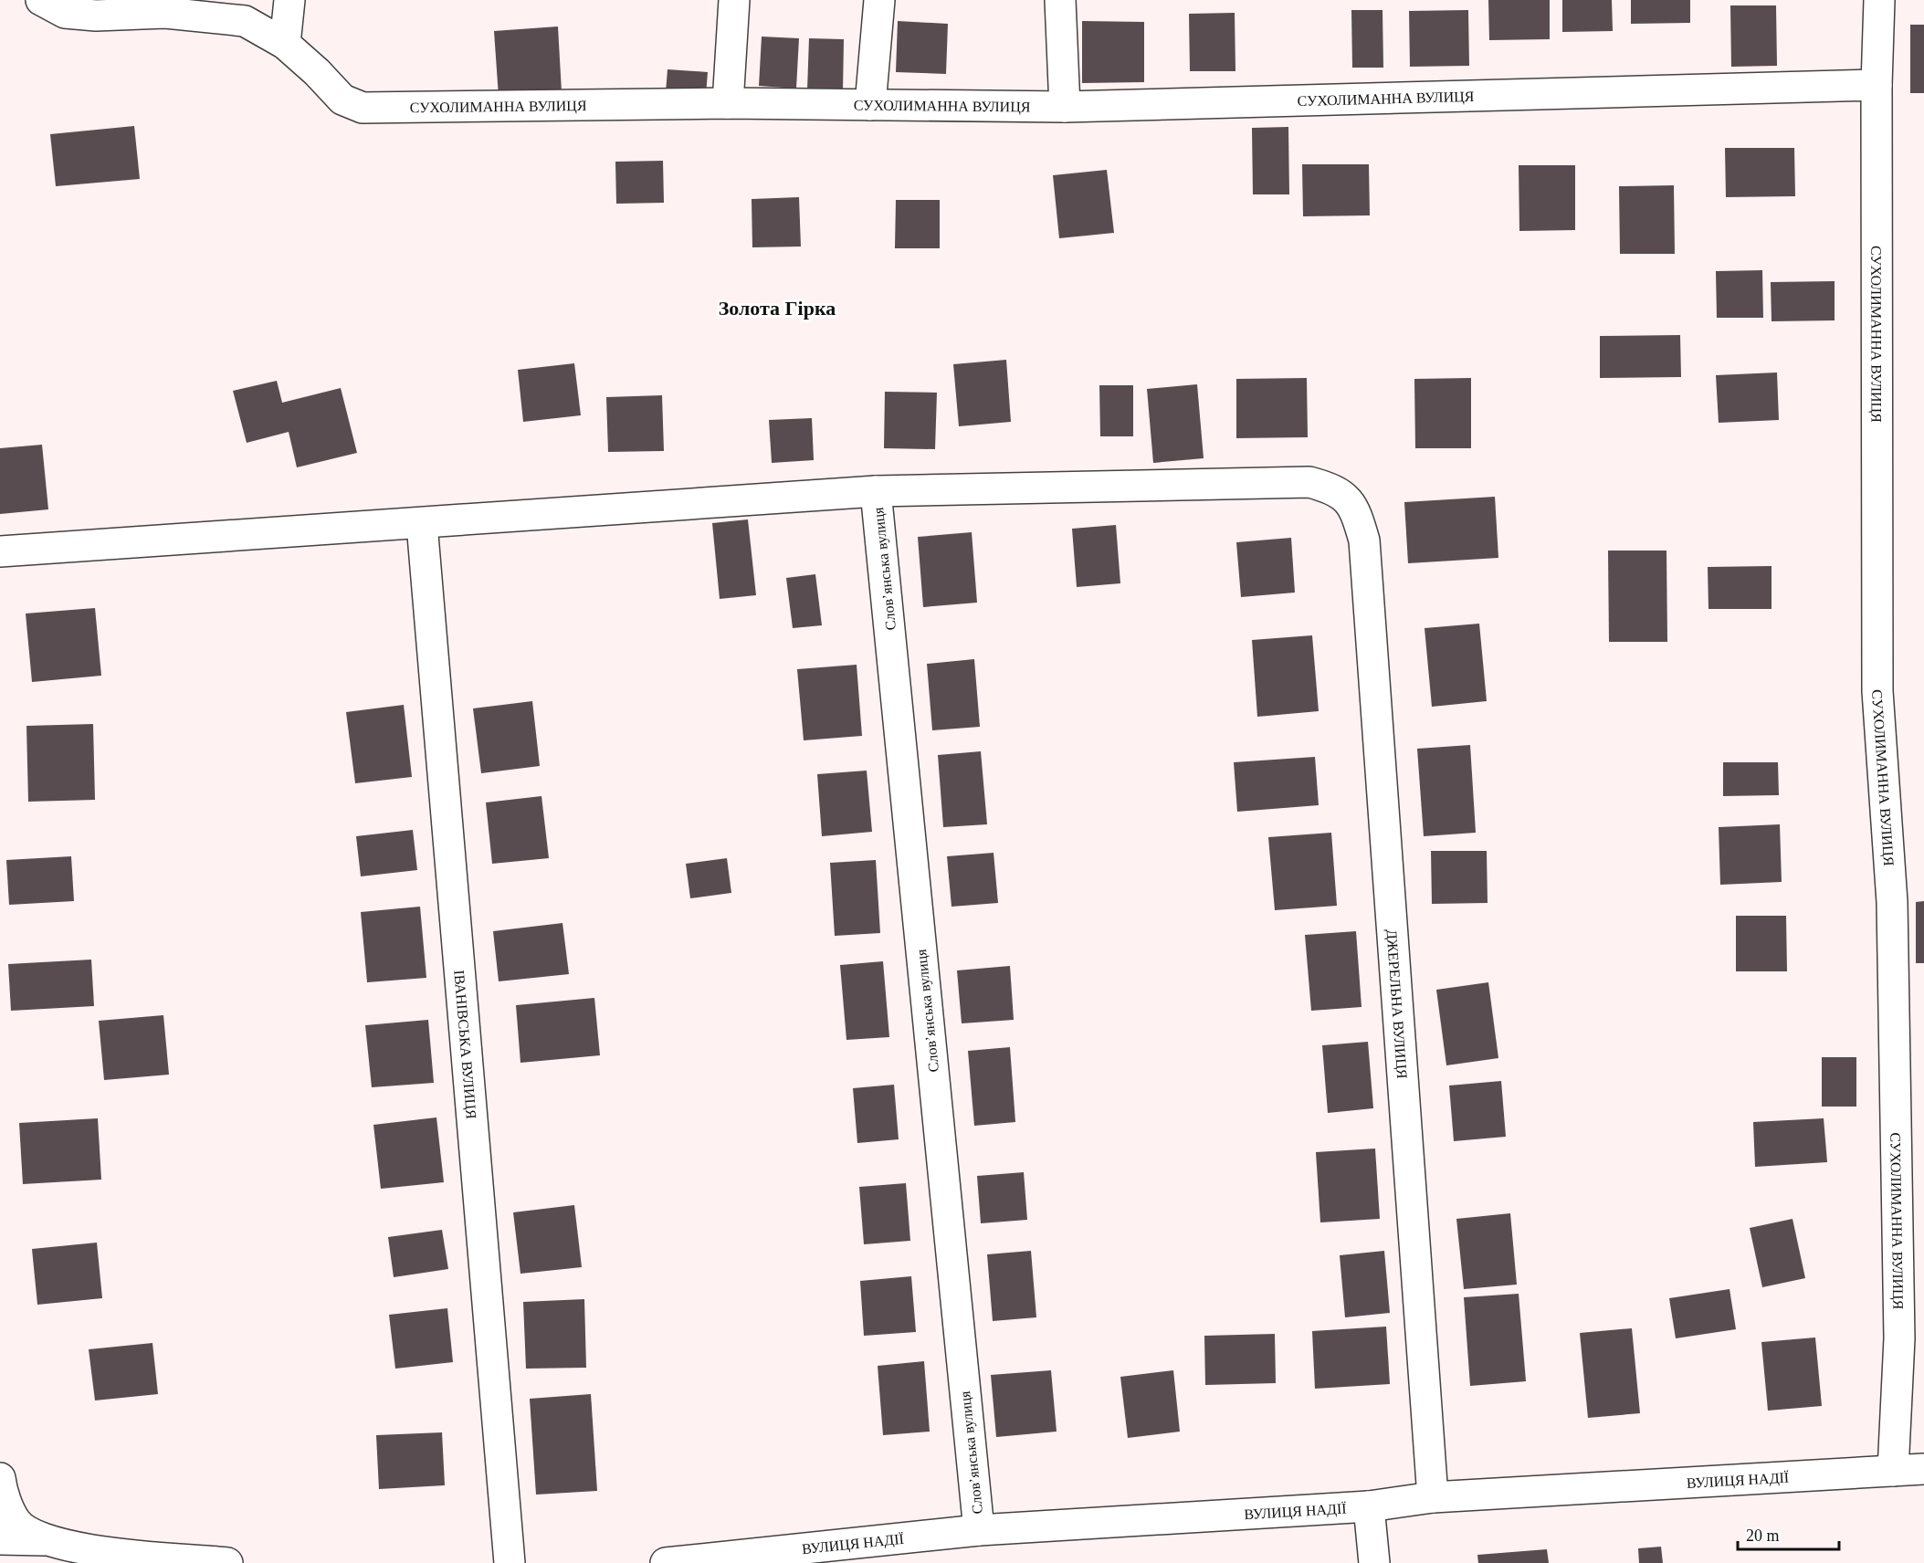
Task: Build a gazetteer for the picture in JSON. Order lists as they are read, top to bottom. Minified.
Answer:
{"streets":{"street":["СУХОЛИМАННА ВУЛИЦЯ","Словʼянська вулиця","ДЖЕРЕЛЬНА ВУЛИЦЯ","ІВАНІВСЬКА ВУЛИЦЯ","ВУЛИЦЯ НАДІЇ"]},"crossings":[["СУХОЛИМАННА ВУЛИЦЯ","ВУЛИЦЯ НАДІЇ"],["Словʼянська вулиця","ДЖЕРЕЛЬНА ВУЛИЦЯ"],["Словʼянська вулиця","ВУЛИЦЯ НАДІЇ"],["ДЖЕРЕЛЬНА ВУЛИЦЯ","ВУЛИЦЯ НАДІЇ"]],"districts":["Золота Гірка"],"scale_bar":"20 m"}
